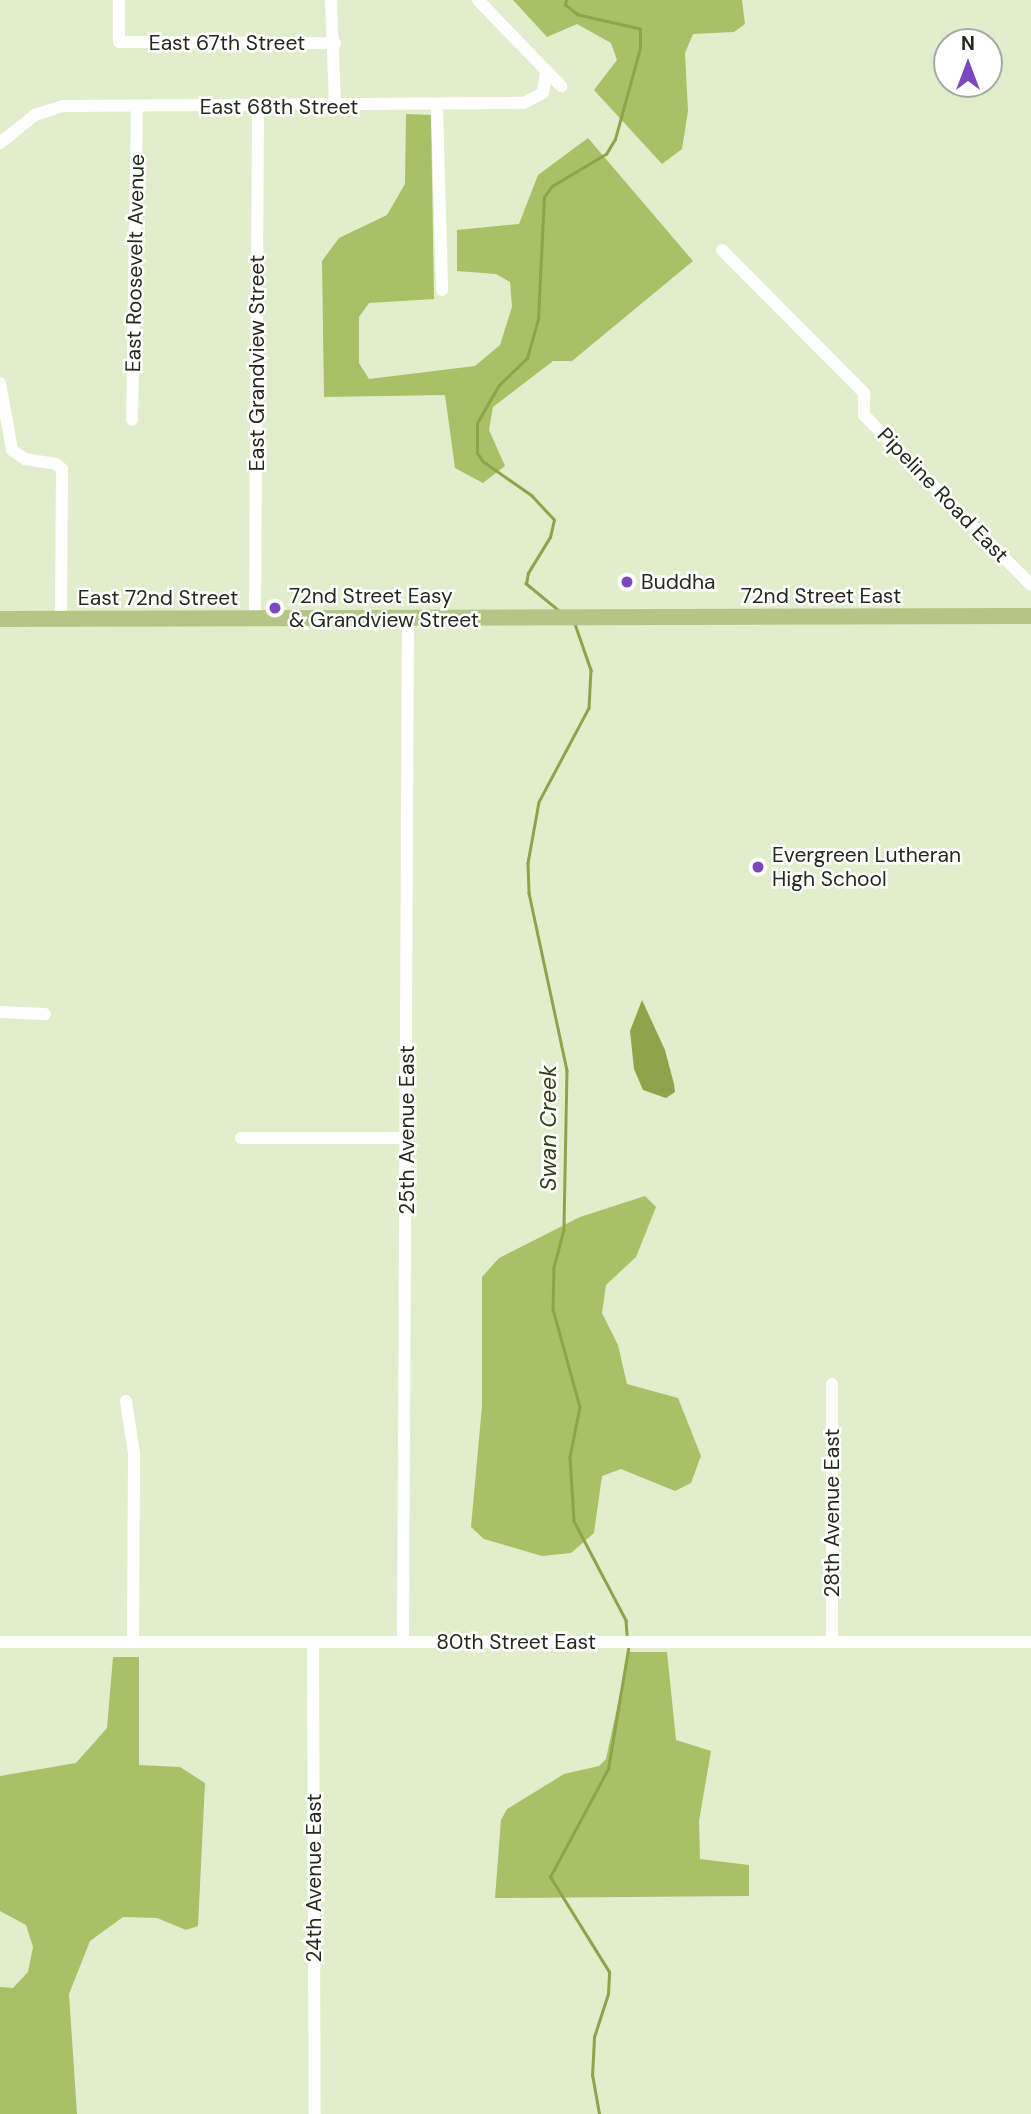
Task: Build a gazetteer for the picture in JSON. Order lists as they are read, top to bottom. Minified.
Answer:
{"streets":{"main road":["72nd Street East","East 72nd Street"],"street":["East 67th Street","East 68th Street","East Roosevelt Avenue","East Grandview Street","Pipeline Road East","25th Avenue East","28th Avenue East","80th Street East","24th Avenue East"]},"crossings":[["East 68th Street","East Roosevelt Avenue"],["East 68th Street","East Grandview Street"],["East Grandview Street","East 72nd Street"],["72nd Street East","East 72nd Street"],["East 72nd Street","25th Avenue East"],["25th Avenue East","80th Street East"],["28th Avenue East","80th Street East"],["80th Street East","24th Avenue East"]],"water":["Swan Creek"],"places":["Buddha","72nd Street Easy & Grandview Street","Evergreen Lutheran High School"],"north":"top"}
